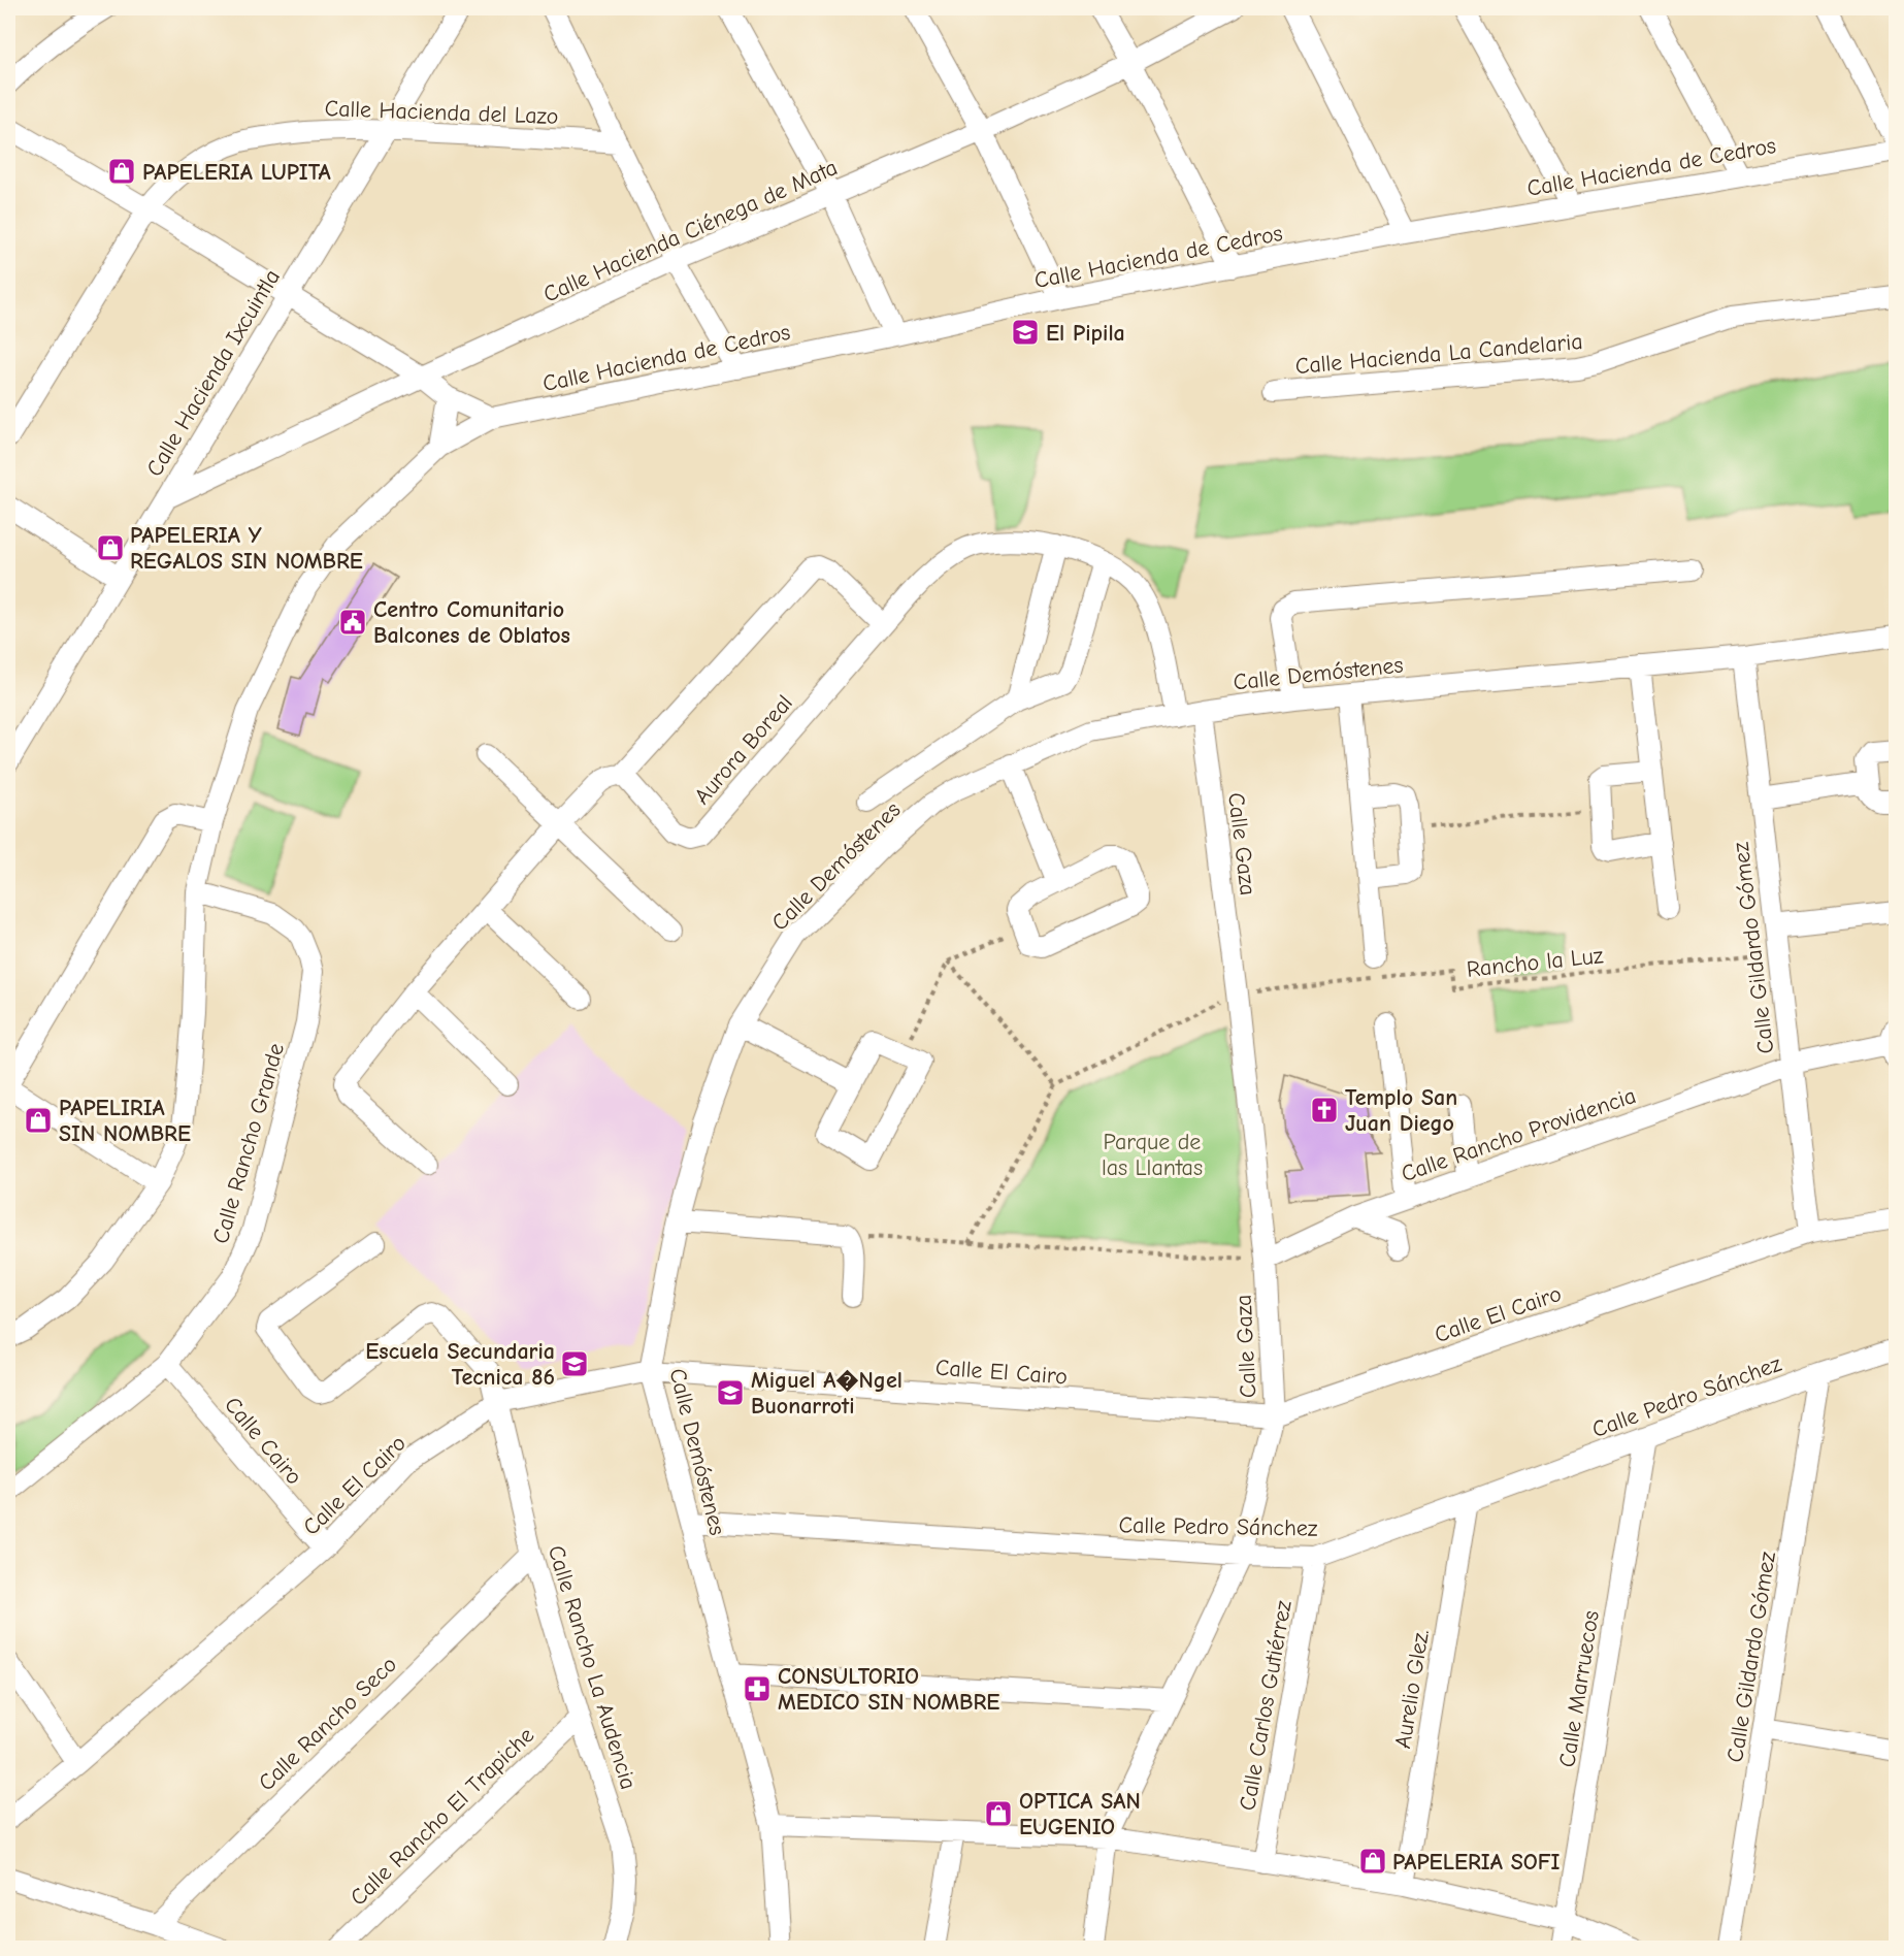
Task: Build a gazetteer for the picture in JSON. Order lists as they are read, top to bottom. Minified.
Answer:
{"streets":{"street":["Calle Hacienda del Lazo","Calle Hacienda de Cedros","Calle Hacienda Ciénega de Mata","Calle Hacienda La Candelaria","Calle Hacienda Ixcuintla","Calle Demóstenes","Aurora Boreal","Calle Gaza","Calle Gildardo Gómez","Calle Rancho Providencia","Calle Rancho Grande","Calle El Cairo","Calle Pedro Sánchez","Calle Cairo","Calle Rancho La Audencia","Aurelio Glez.","Calle Marruecos","Calle Carlos Gutiérrez","Calle Rancho Seco","Calle Rancho El Trapiche"],"path":["Rancho la Luz"]},"crossings":[["Calle Hacienda del Lazo","Calle Hacienda Ixcuintla"],["Calle Hacienda de Cedros","Calle Rancho Grande"],["Calle Hacienda Ciénega de Mata","Calle Hacienda Ixcuintla"],["Calle Demóstenes","Aurora Boreal"],["Calle Demóstenes","Calle Gaza"],["Calle Demóstenes","Calle Gildardo Gómez"],["Calle Demóstenes","Calle El Cairo"],["Calle Demóstenes","Calle Pedro Sánchez"],["Calle Gaza","Rancho la Luz"],["Calle Gaza","Calle Rancho Providencia"],["Calle Gaza","Calle El Cairo"],["Calle Gaza","Calle Pedro Sánchez"],["Calle Gildardo Gómez","Rancho la Luz"],["Calle Gildardo Gómez","Calle Rancho Providencia"],["Calle Gildardo Gómez","Calle El Cairo"],["Calle Gildardo Gómez","Calle Pedro Sánchez"],["Calle Rancho Grande","Calle Cairo"],["Calle El Cairo","Calle Cairo"],["Calle El Cairo","Calle Rancho La Audencia"],["Calle Pedro Sánchez","Aurelio Glez."],["Calle Pedro Sánchez","Calle Marruecos"],["Calle Pedro Sánchez","Calle Carlos Gutiérrez"],["Calle Rancho La Audencia","Calle Rancho Seco"],["Calle Rancho La Audencia","Calle Rancho El Trapiche"]],"parks":["Parque de las Llantas"],"places":{"shop":["PAPELERIA LUPITA","PAPELERIA Y REGALOS SIN NOMBRE","PAPELIRIA SIN NOMBRE","OPTICA SAN EUGENIO","PAPELERIA SOFI"],"school or university":["El Pipila","Escuela Secundaria Tecnica 86","Miguel A�Ngel Buonarroti"],"public building":["Centro Comunitario Balcones de Oblatos"],"church":["Templo San Juan Diego"],"pharmacy":["CONSULTORIO MEDICO SIN NOMBRE"]}}
